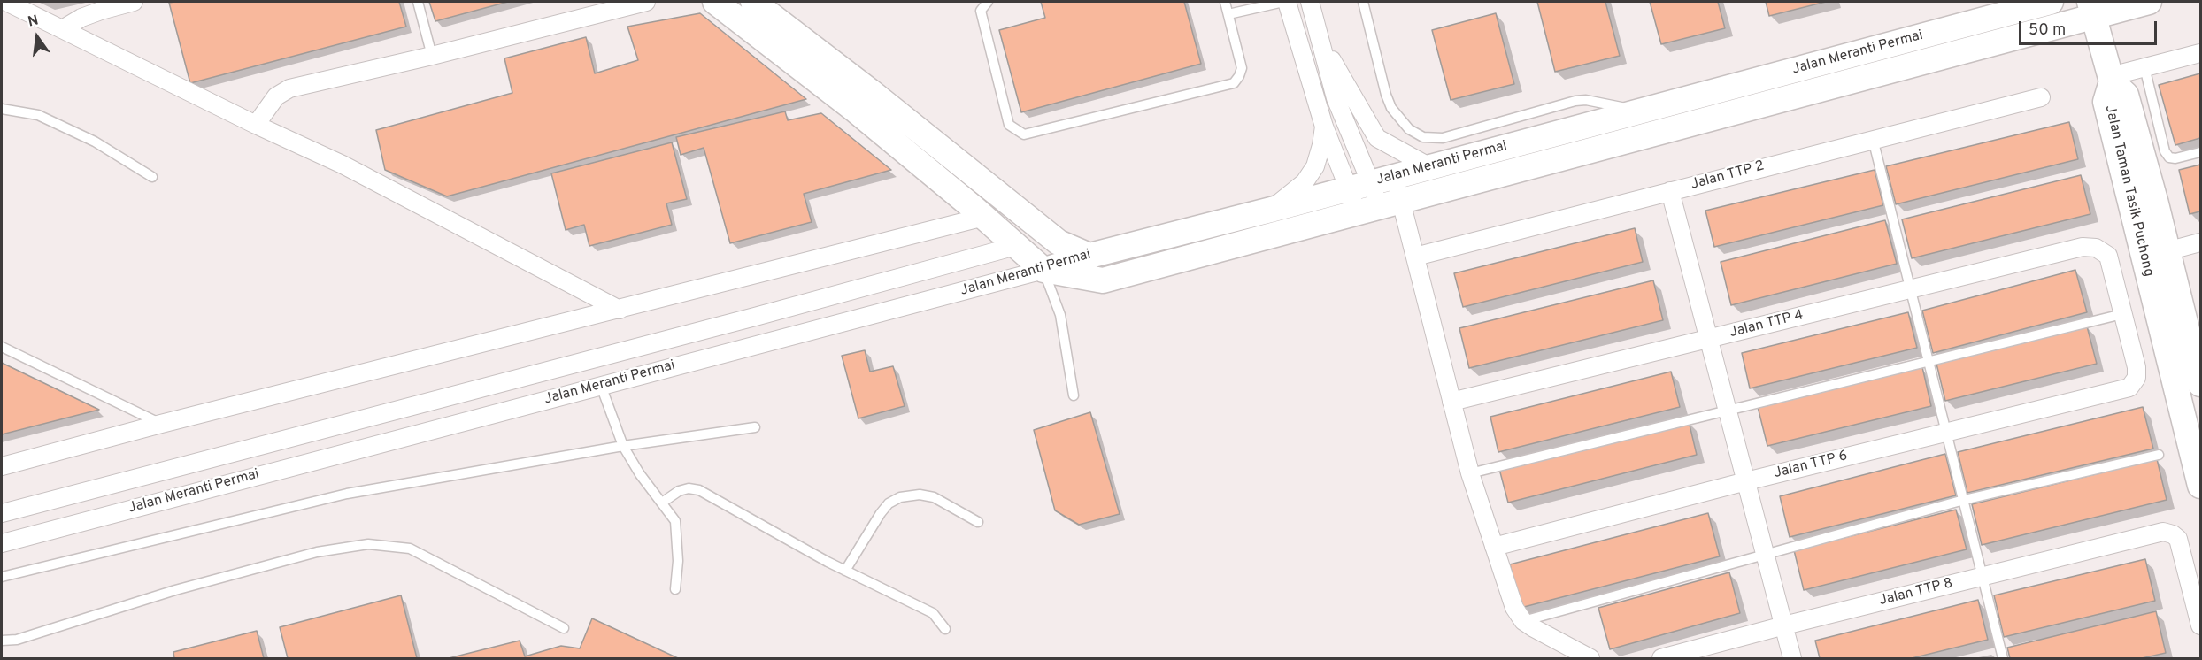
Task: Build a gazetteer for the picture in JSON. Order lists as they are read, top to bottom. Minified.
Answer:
{"streets":{"street":["Jalan Meranti Permai","Jalan TTP 2","Jalan Taman Tasik Puchong","Jalan TTP 4","Jalan TTP 6","Jalan TTP 8"]},"crossings":[["Jalan TTP 4","Jalan TTP 6"]],"scale_bar":"50 m","north":"top"}
